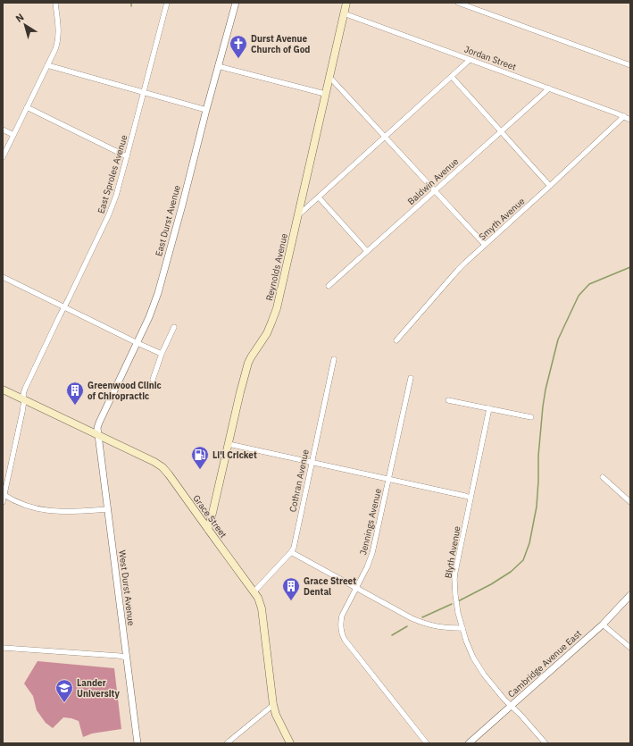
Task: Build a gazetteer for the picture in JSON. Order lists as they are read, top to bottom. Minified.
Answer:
{"streets":{"main road":["Reynolds Avenue","Grace Street"],"street":["Jordan Street","East Sproles Avenue","Baldwin Avenue","Smyth Avenue","East Durst Avenue","Cothran Avenue","Jennings Avenue","Blyth Avenue","West Durst Avenue","Cambridge Avenue East"]},"crossings":[["Jordan Street","Baldwin Avenue"],["Jordan Street","Smyth Avenue"],["Jordan Street","Reynolds Avenue"],["East Sproles Avenue","Grace Street"],["East Durst Avenue","Grace Street"],["East Durst Avenue","West Durst Avenue"],["Reynolds Avenue","Grace Street"],["Cothran Avenue","Grace Street"],["Grace Street","West Durst Avenue"],["Blyth Avenue","Cambridge Avenue East"]],"places":{"church":["Durst Avenue Church of God"],"building":["Greenwood Clinic of Chiropractic","Grace Street Dental"],"fuel station":["Li'l Cricket"],"school or university":["Lander University"]},"north":"top left"}
